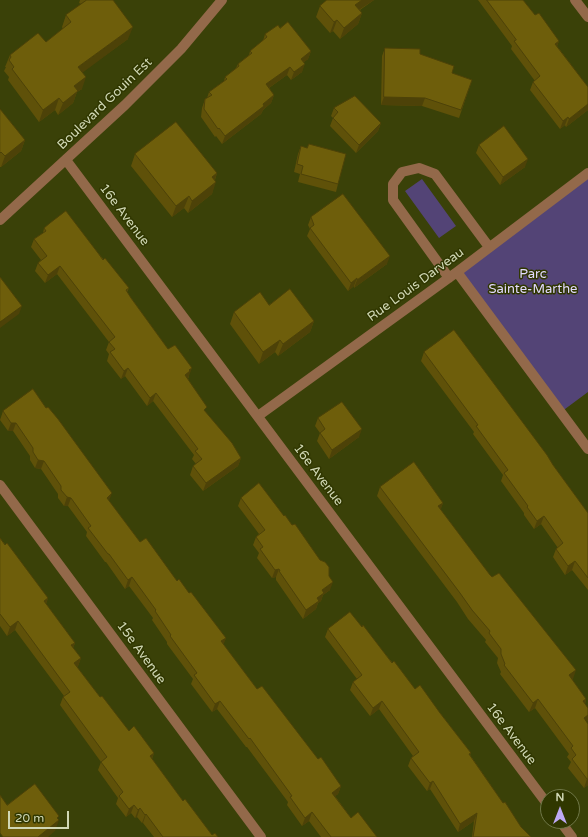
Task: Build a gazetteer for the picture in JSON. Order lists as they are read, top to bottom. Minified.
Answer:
{"streets":{"street":["Boulevard Gouin Est","16e Avenue","Rue Louis Darveau","15e Avenue"]},"crossings":[["Boulevard Gouin Est","16e Avenue"],["16e Avenue","Rue Louis Darveau"]],"parks":["Parc Sainte-Marthe"],"scale_bar":"20 m","north":"top"}
